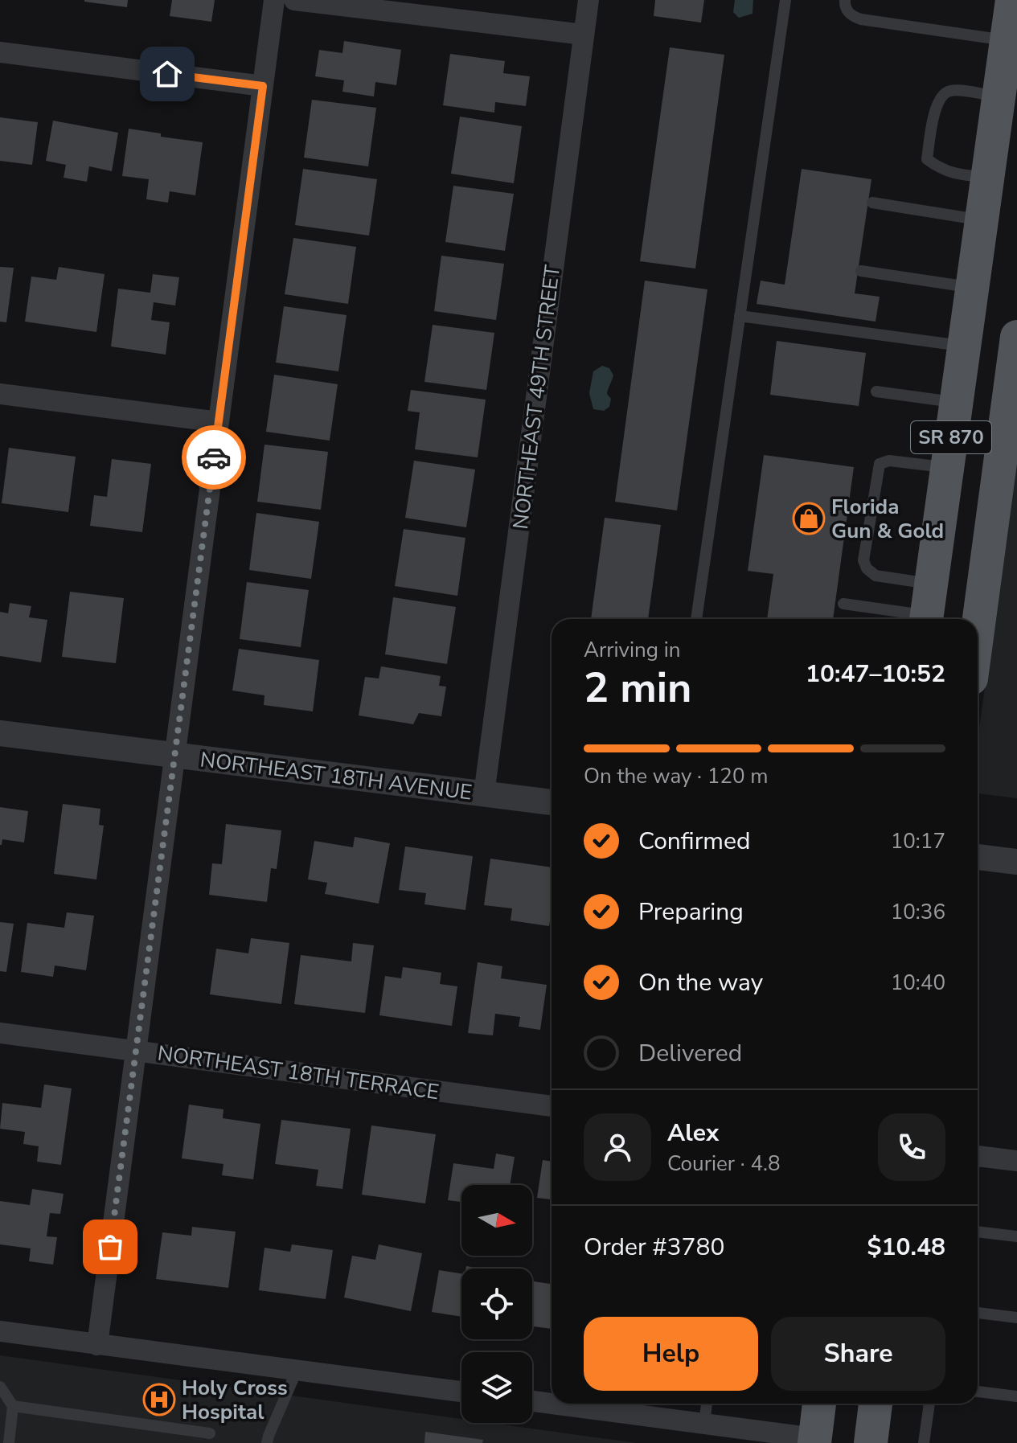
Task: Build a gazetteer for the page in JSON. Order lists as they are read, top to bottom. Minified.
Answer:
{"streets":{"main road":["SR 870"],"street":["NORTHEAST 49TH STREET","NORTHEAST 18TH AVENUE","NORTHEAST 18TH TERRACE"]},"crossings":[["NORTHEAST 49TH STREET","NORTHEAST 18TH AVENUE"]],"places":{"shop":["Florida Gun & Gold"],"hospital":["Holy Cross Hospital"]},"north":"right","page":{"heading":["2 min","Arriving in","10:47–10:52"],"panel":["Alex","Courier · 4.8","Order #3780","$10.48"],"bar":"On the way · 120 m","list":[["Confirmed","10:17"],["Preparing","10:36"],["On the way","10:40"],"Delivered"],"buttons":["Help","Share"]}}
